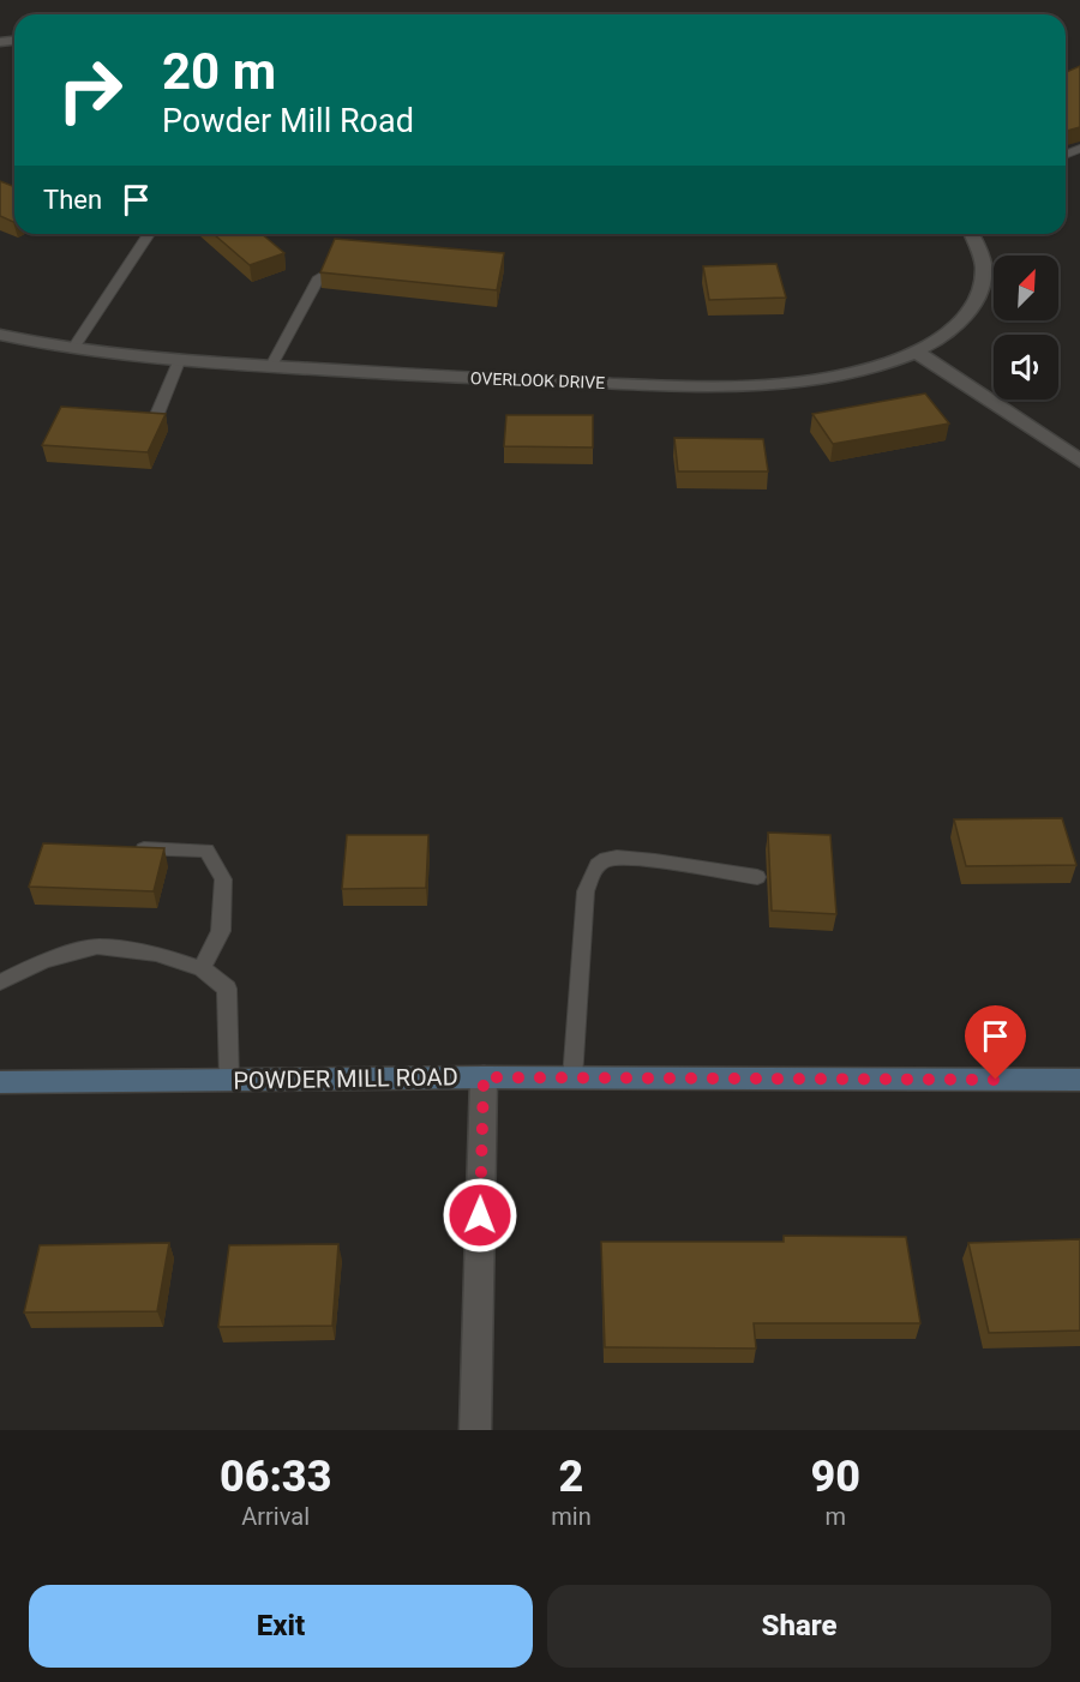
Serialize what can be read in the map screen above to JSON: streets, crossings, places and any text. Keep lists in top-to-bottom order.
{
  "streets": {
    "main road": ["POWDER MILL ROAD"],
    "street": ["OVERLOOK DRIVE"]
  },
  "north": "top right",
  "page": {
    "turn": ["20 m", "Powder Mill Road"],
    "then": "Then",
    "eta": [
      "06:33",
      "Arrival",
      "2",
      "min",
      "90",
      "m"
    ],
    "buttons": ["Exit", "Share"]
  }
}
